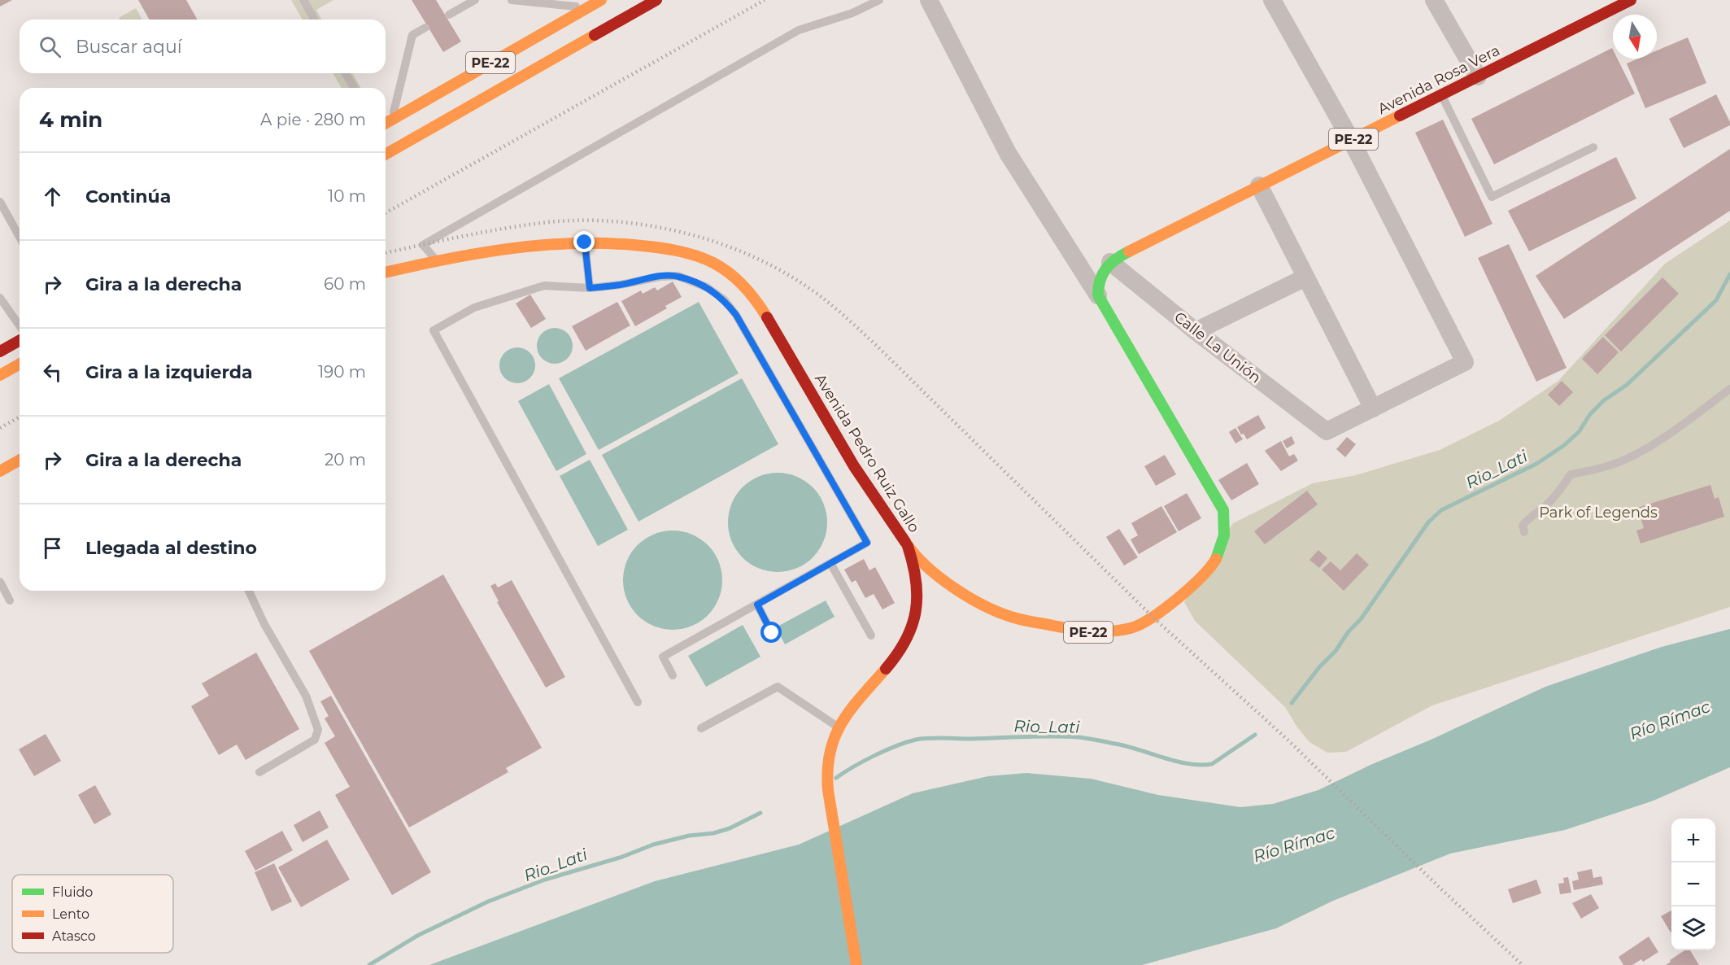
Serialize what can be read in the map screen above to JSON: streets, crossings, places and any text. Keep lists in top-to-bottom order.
{
  "streets": {
    "main road": ["PE-22", "Avenida Rosa Vera", "Avenida Pedro Ruiz Gallo"],
    "street": ["Calle La Unión"]
  },
  "crossings": [
    ["Avenida Rosa Vera", "Calle La Unión"]
  ],
  "water": ["Rio_Lati", "Río Rímac"],
  "parks": ["Park of Legends"],
  "legend": ["Fluido", "Lento", "Atasco"],
  "north": "bottom",
  "page": {
    "search": "Buscar aquí",
    "heading": ["4 min", "A pie · 280 m"],
    "list": [
      ["Continúa", "10 m"],
      ["Gira a la derecha", "60 m"],
      ["Gira a la izquierda", "190 m"],
      ["Gira a la derecha", "20 m"],
      "Llegada al destino"
    ],
    "map_buttons": ["+", "−"]
  }
}
